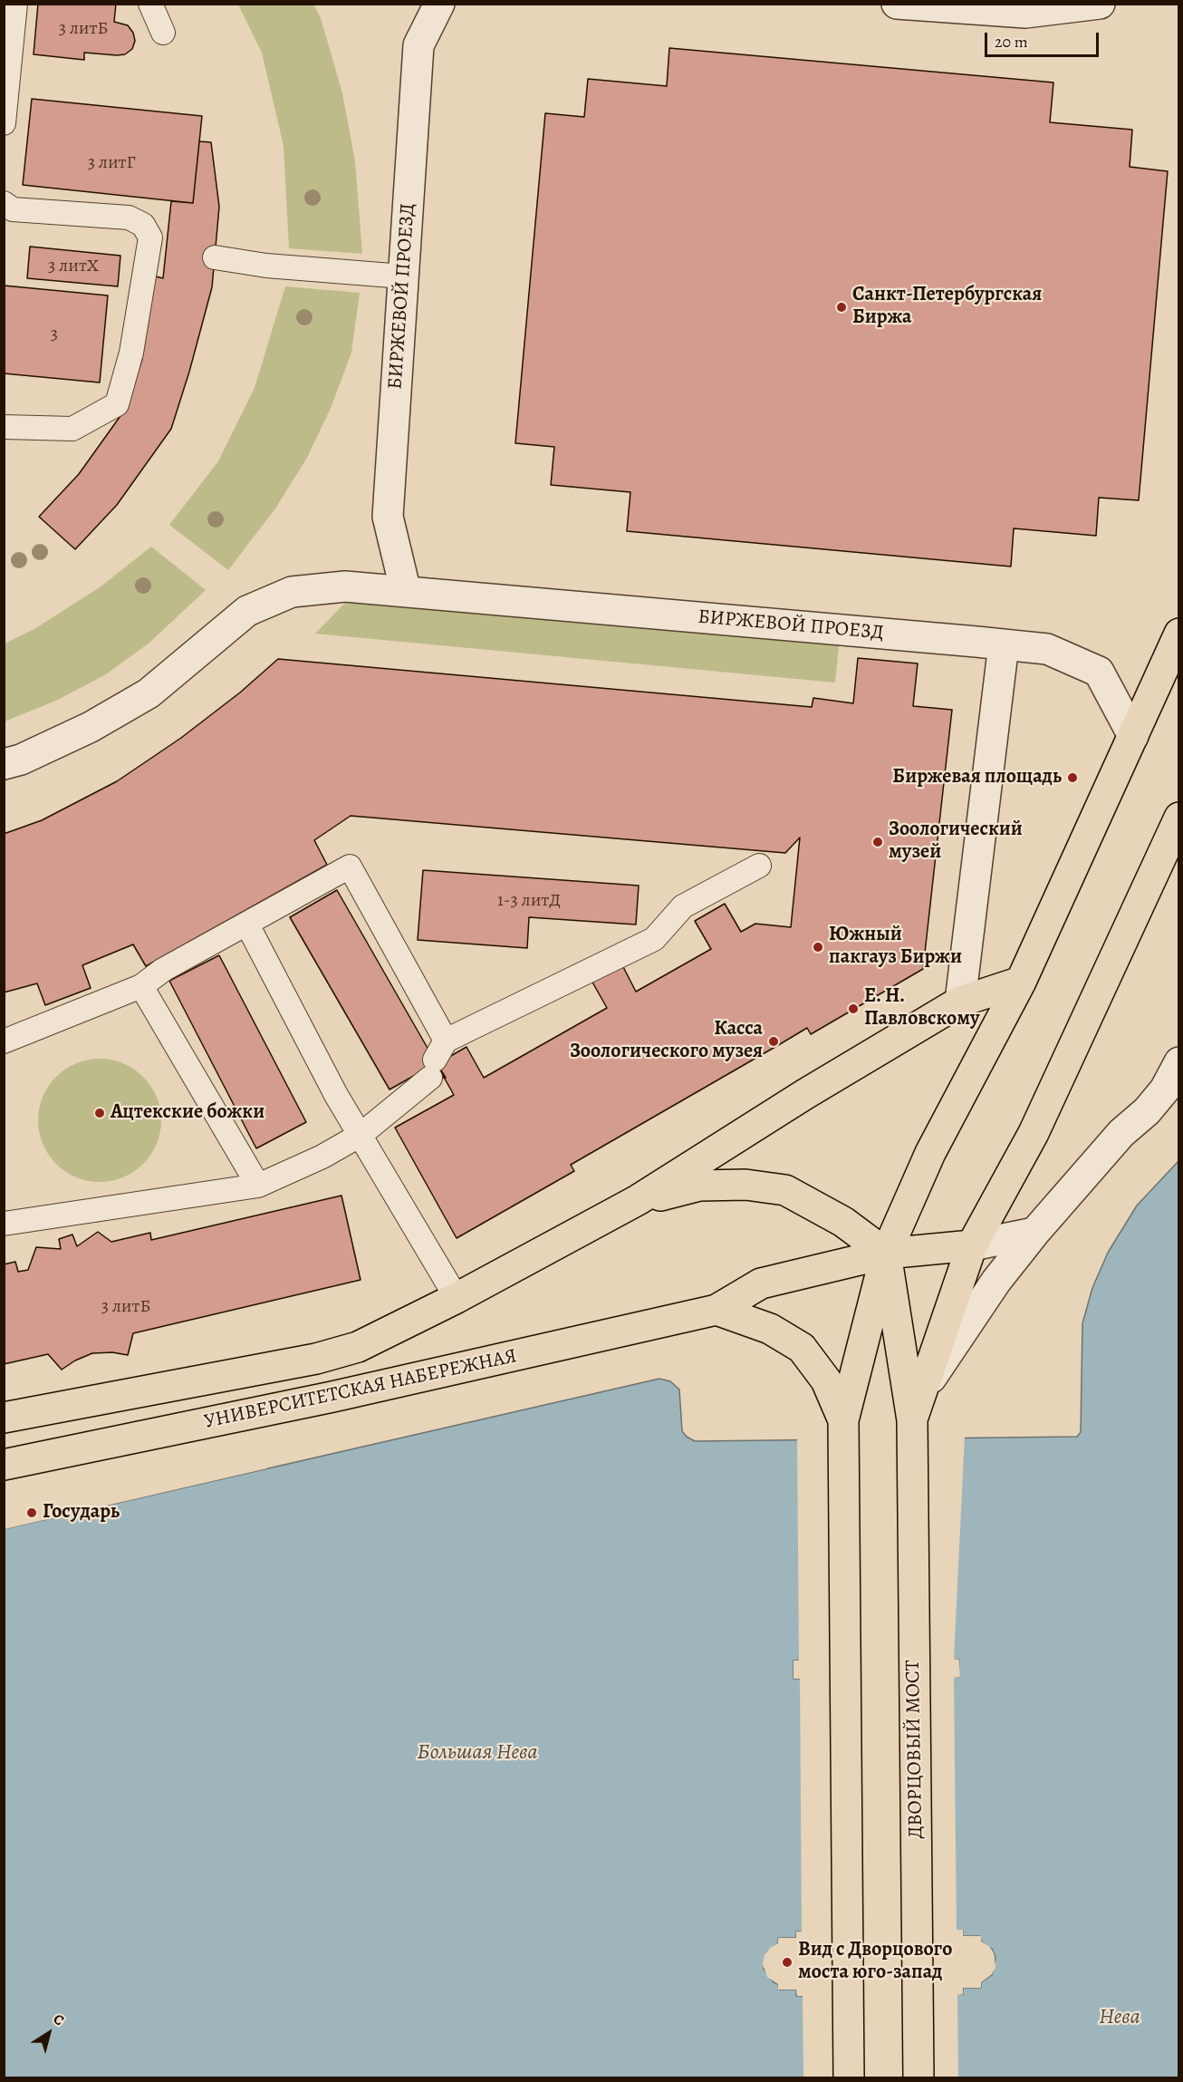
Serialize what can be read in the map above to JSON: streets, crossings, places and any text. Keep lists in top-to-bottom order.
{
  "streets": {
    "main road": ["УНИВЕРСИТЕТСКАЯ НАБЕРЕЖНАЯ", "ДВОРЦОВЫЙ МОСТ"],
    "street": ["БИРЖЕВОЙ ПРОЕЗД"]
  },
  "water": ["Большая Нева", "Нева"],
  "places": [
    "Санкт-Петербургская Биржа",
    "Биржевая площадь",
    "Зоологический музей",
    "Южный пакгауз Биржи",
    "Е. Н. Павловскому",
    "Касса Зоологического музея",
    "Ацтекские божки",
    "Государь",
    "Вид с Дворцового моста юго-запад"
  ],
  "house_numbers": [
    "3 литБ",
    "3 литГ",
    "3 литХ",
    "3",
    "1-3 литД",
    "3 литБ"
  ],
  "scale_bar": "20 m",
  "north": "top right"
}
